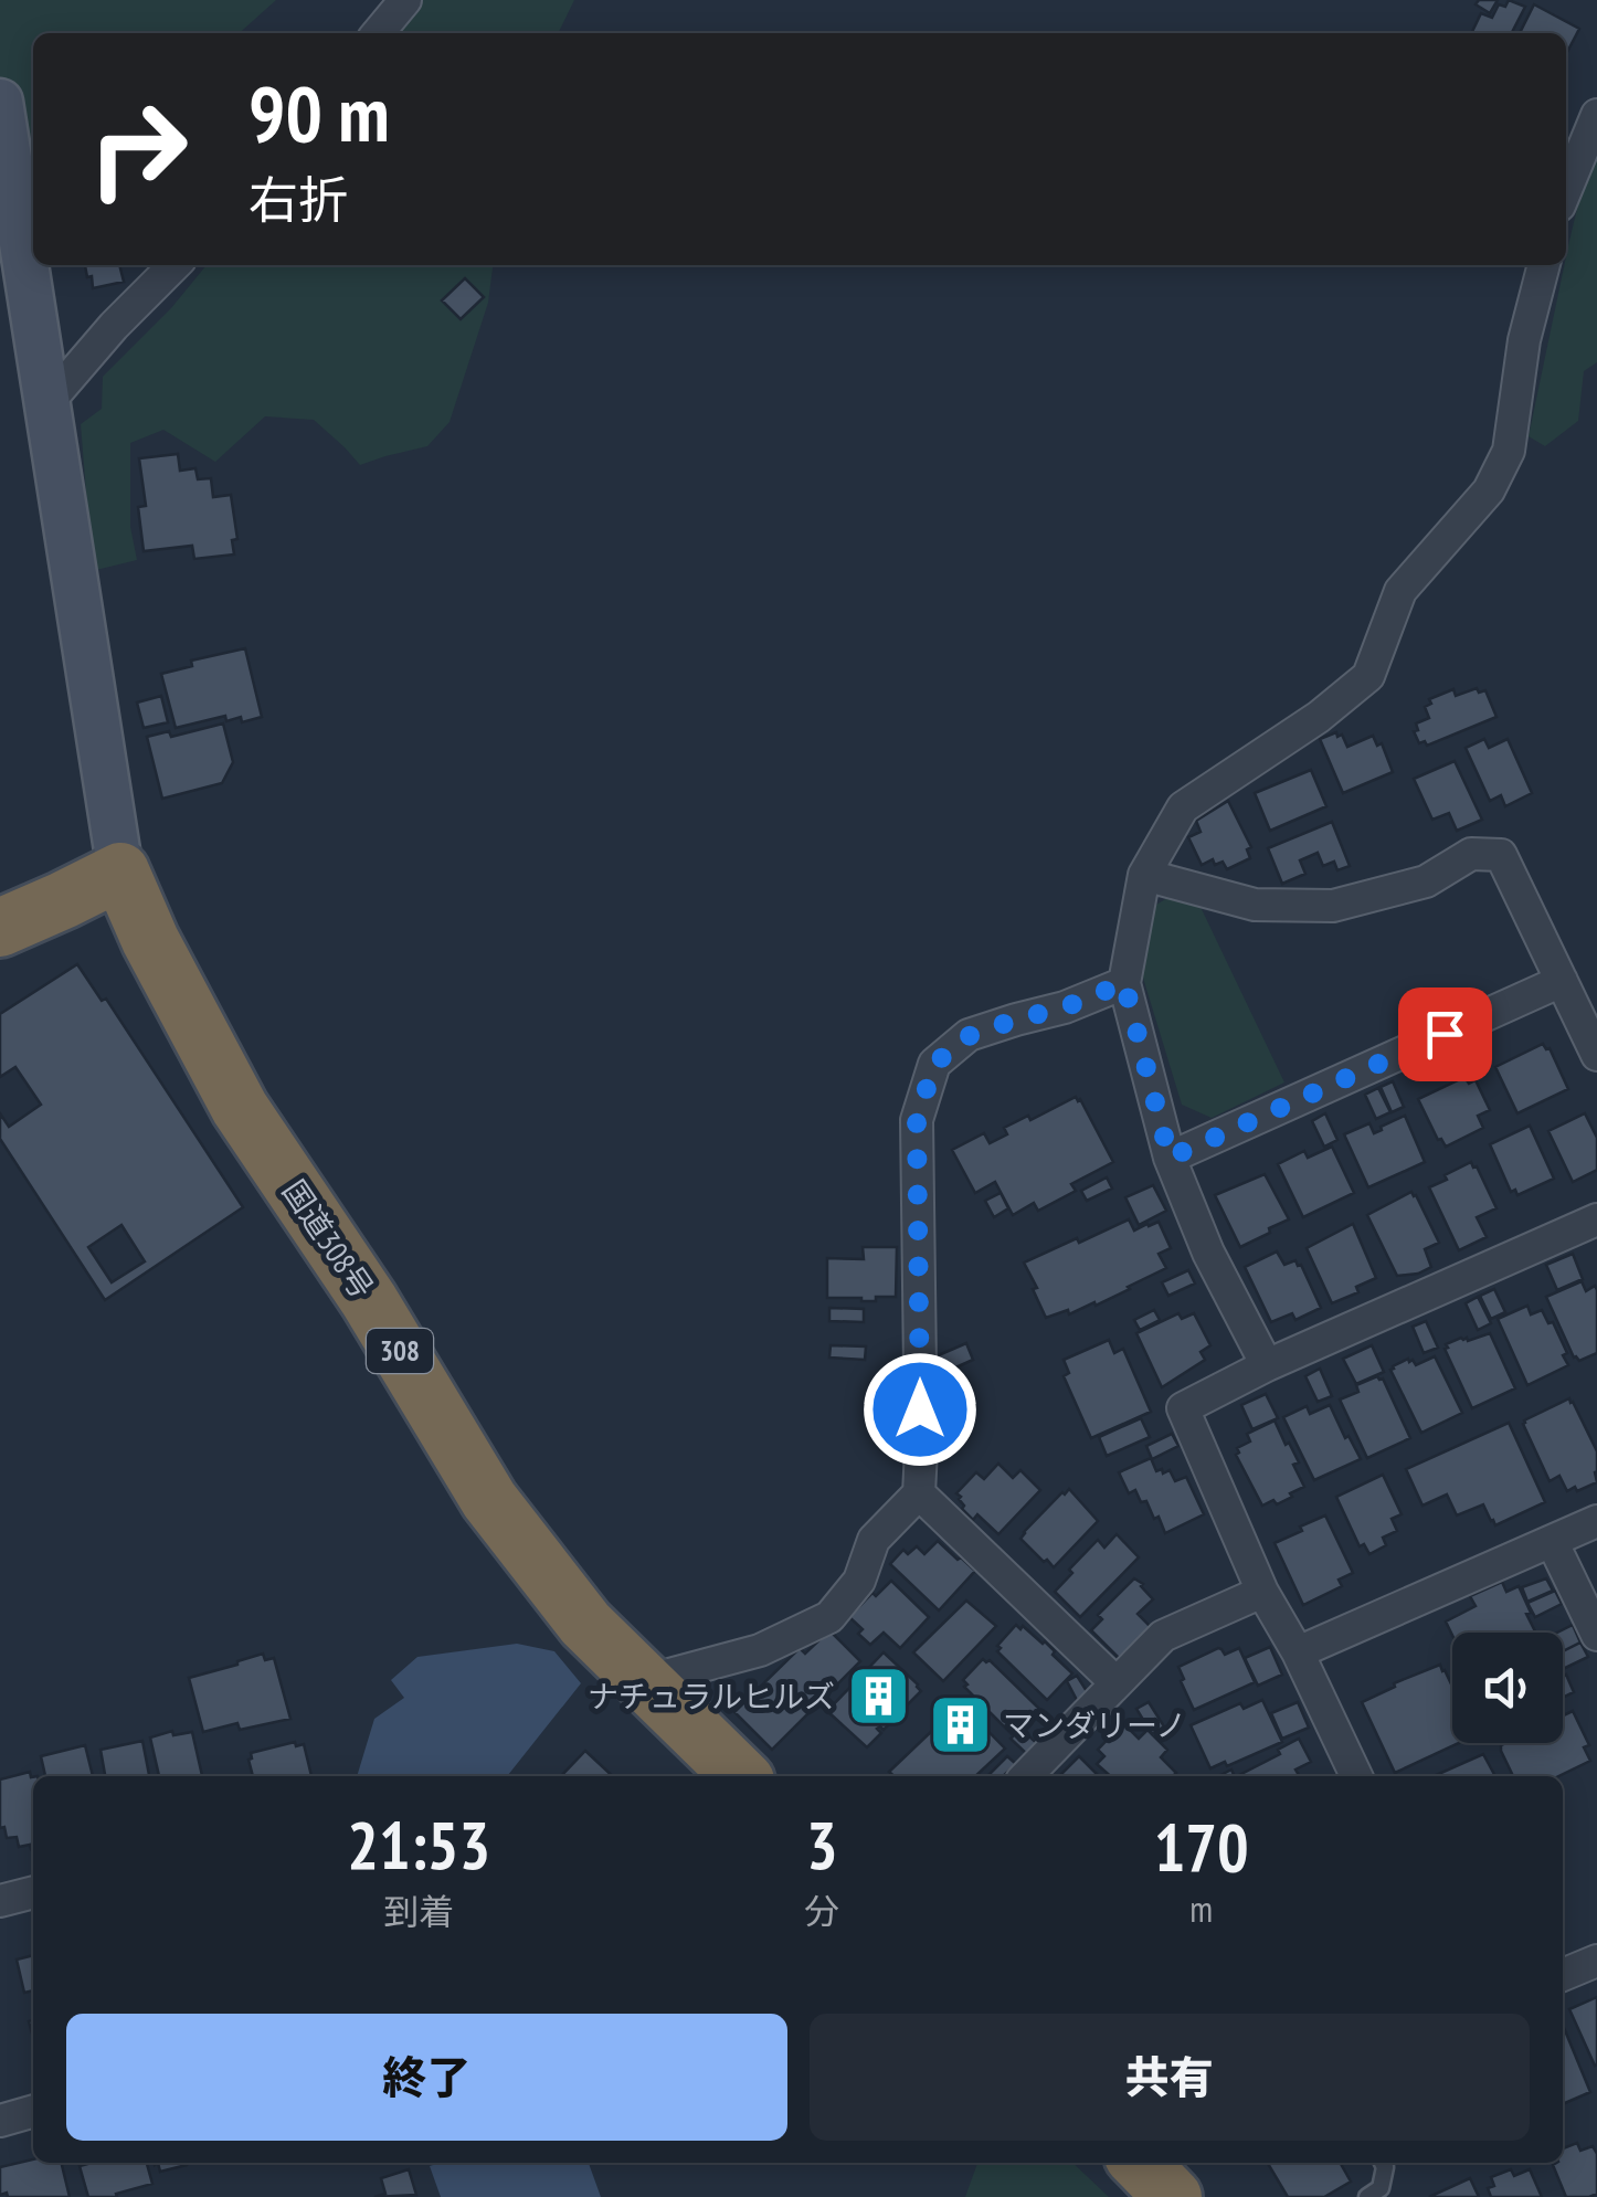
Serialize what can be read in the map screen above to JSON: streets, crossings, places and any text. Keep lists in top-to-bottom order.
{
  "streets": {
    "highway": ["国道308号", "308"]
  },
  "places": {
    "building": ["ナチュラルヒルズ", "マンダリーノ"]
  },
  "page": {
    "turn": ["90 m", "右折"],
    "eta": [
      "21:53",
      "到着",
      "3",
      "分",
      "170",
      "m"
    ],
    "buttons": ["終了", "共有"]
  }
}
